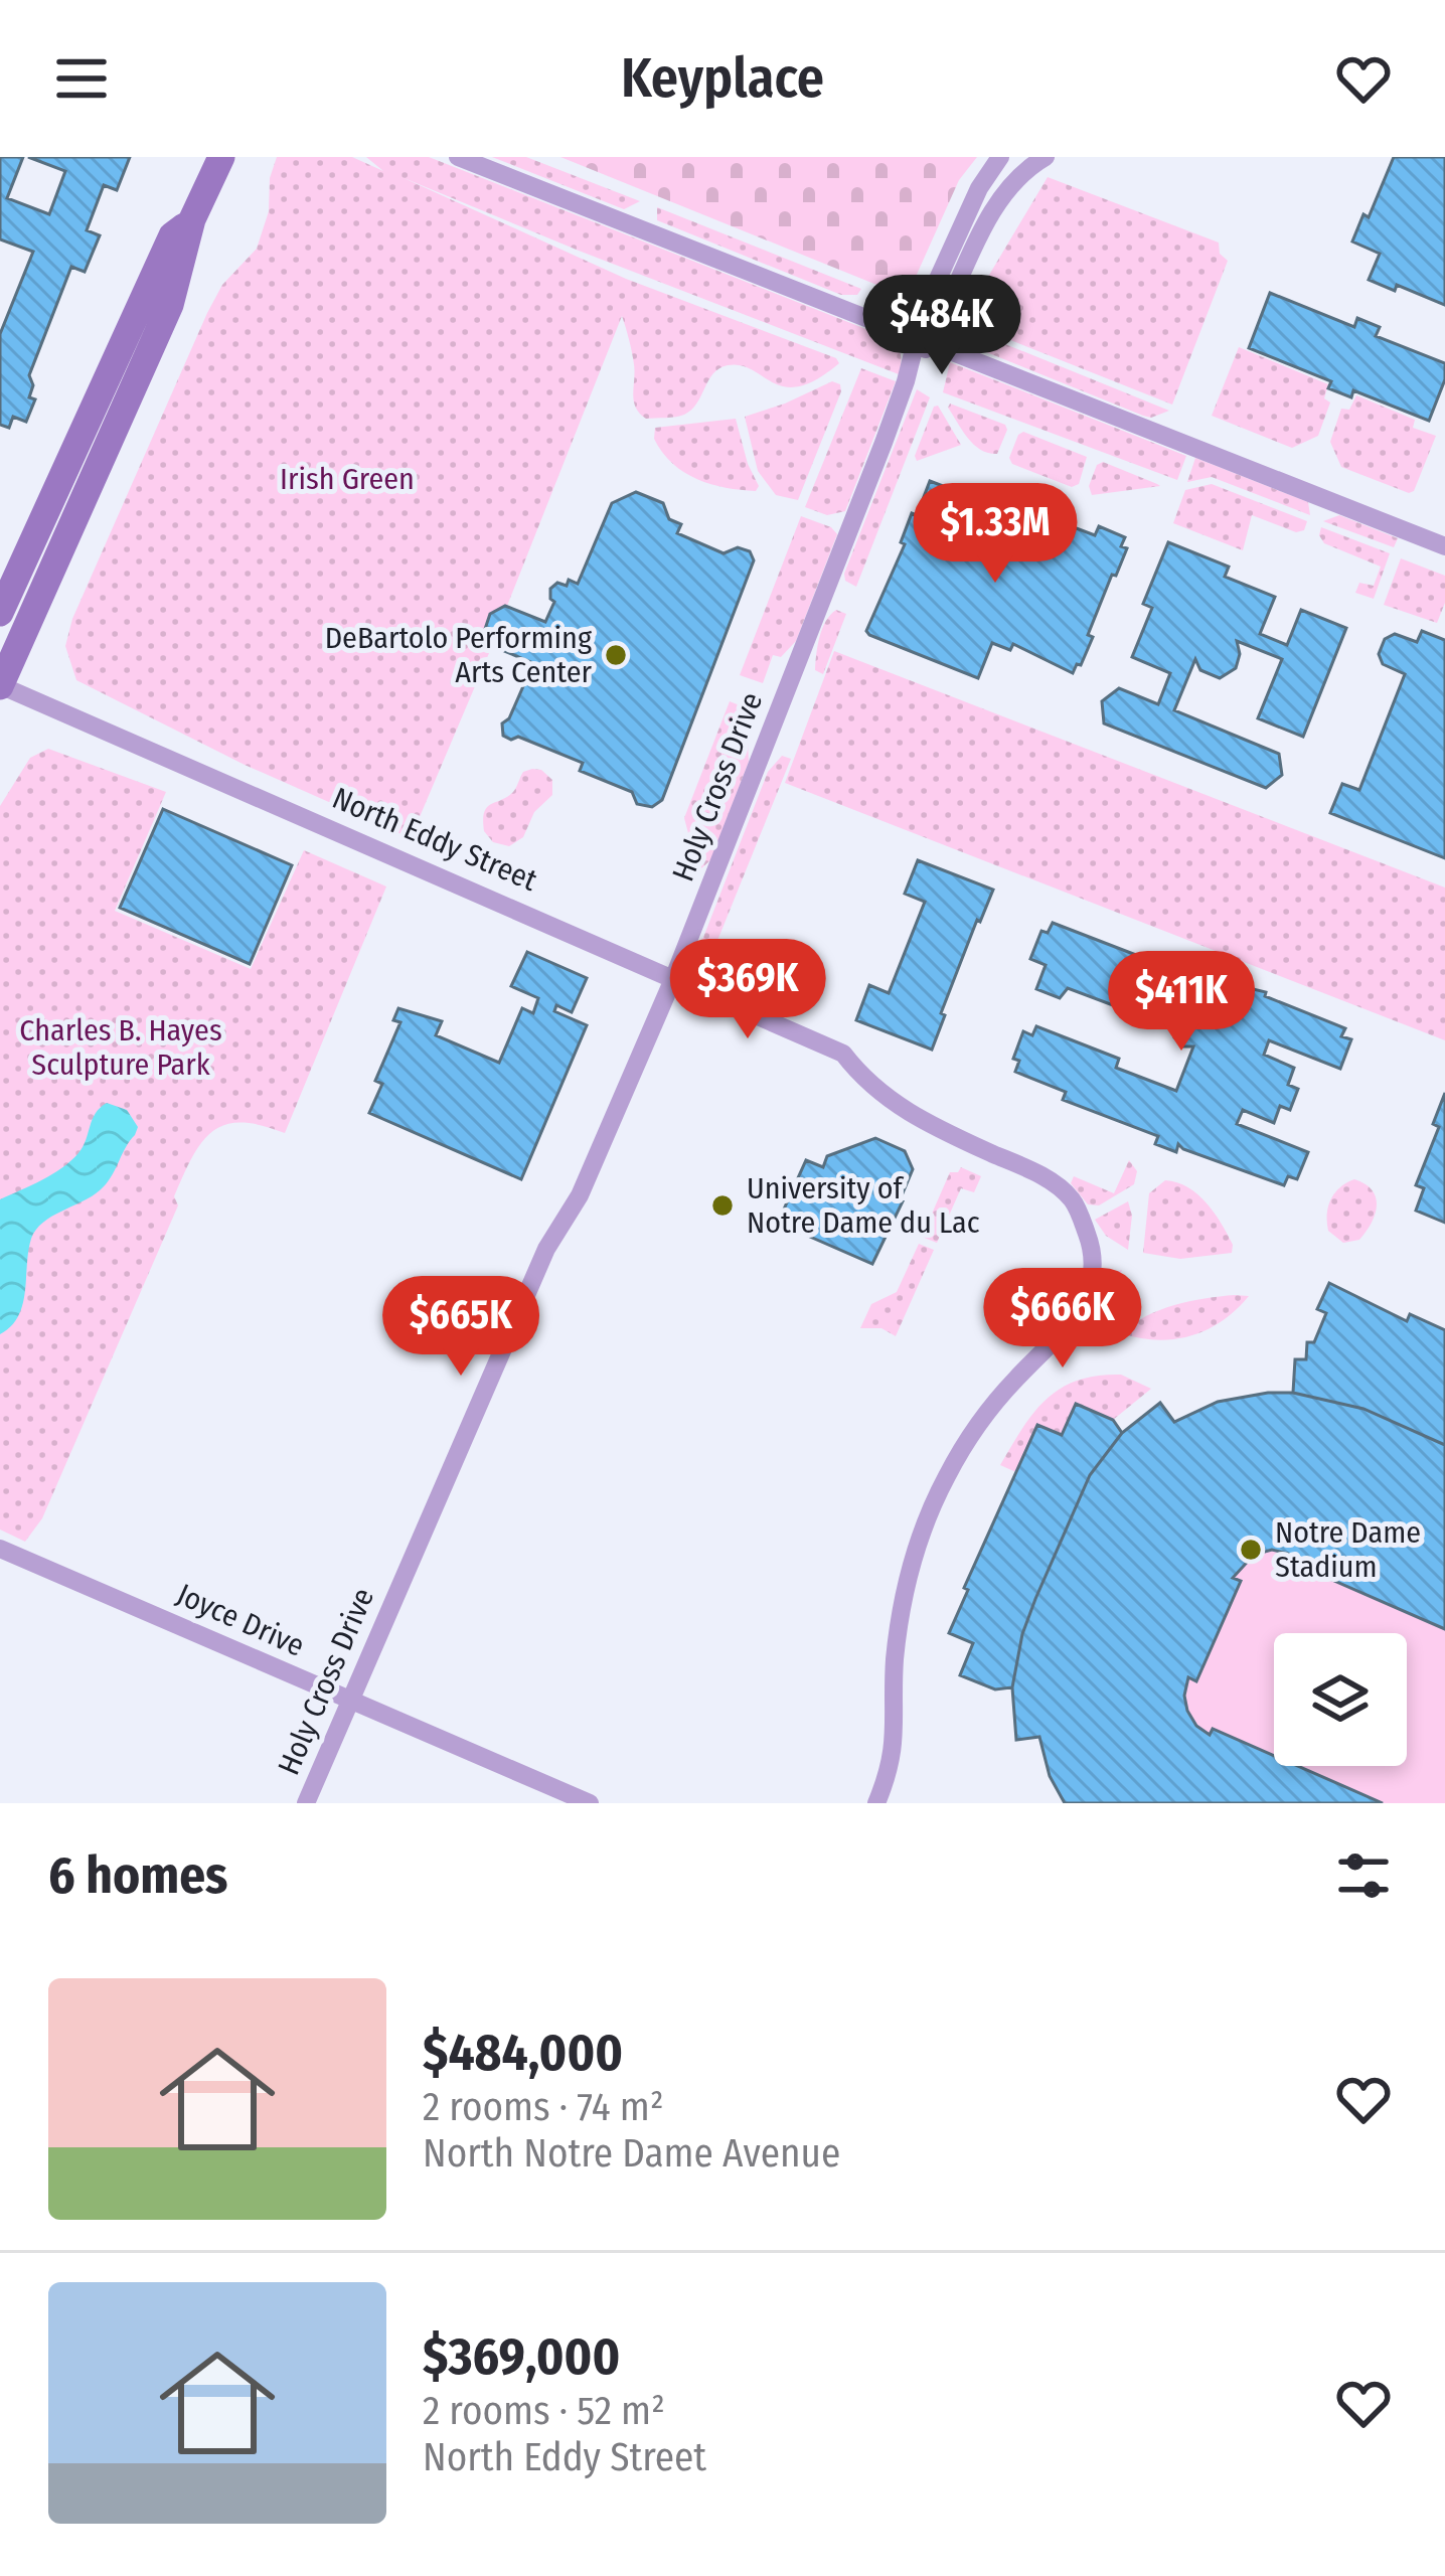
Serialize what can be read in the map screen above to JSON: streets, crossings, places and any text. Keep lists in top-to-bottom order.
{
  "streets": {
    "street": ["Holy Cross Drive", "North Eddy Street", "Joyce Drive"]
  },
  "crossings": [
    ["Holy Cross Drive", "North Eddy Street"],
    ["Holy Cross Drive", "Joyce Drive"]
  ],
  "parks": ["Irish Green", "Charles B. Hayes Sculpture Park"],
  "places": ["DeBartolo Performing Arts Center", "University of Notre Dame du Lac", "Notre Dame Stadium"],
  "page": {
    "header": "Keyplace",
    "price": [
      "$484K",
      "$1.33M",
      "$369K",
      "$411K",
      "$666K",
      "$665K"
    ],
    "heading": "6 homes",
    "list": [
      {
        "name": "$484,000",
        "note": "2 rooms · 74 m² · North Notre Dame Avenue"
      },
      {
        "name": "$369,000",
        "note": "2 rooms · 52 m² · North Eddy Street"
      }
    ]
  }
}
